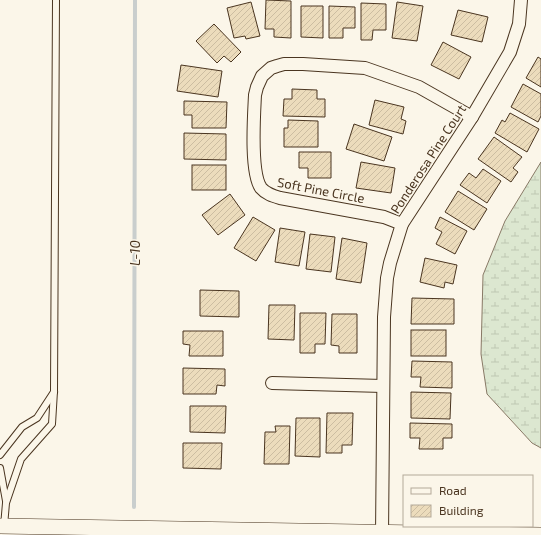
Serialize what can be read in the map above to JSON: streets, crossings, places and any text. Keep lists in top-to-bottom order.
{
  "streets": {
    "street": ["Ponderosa Pine Court", "Soft Pine Circle"]
  },
  "crossings": [
    ["Ponderosa Pine Court", "Soft Pine Circle"]
  ],
  "water": ["L-10"],
  "legend": ["Road", "Building"]
}
